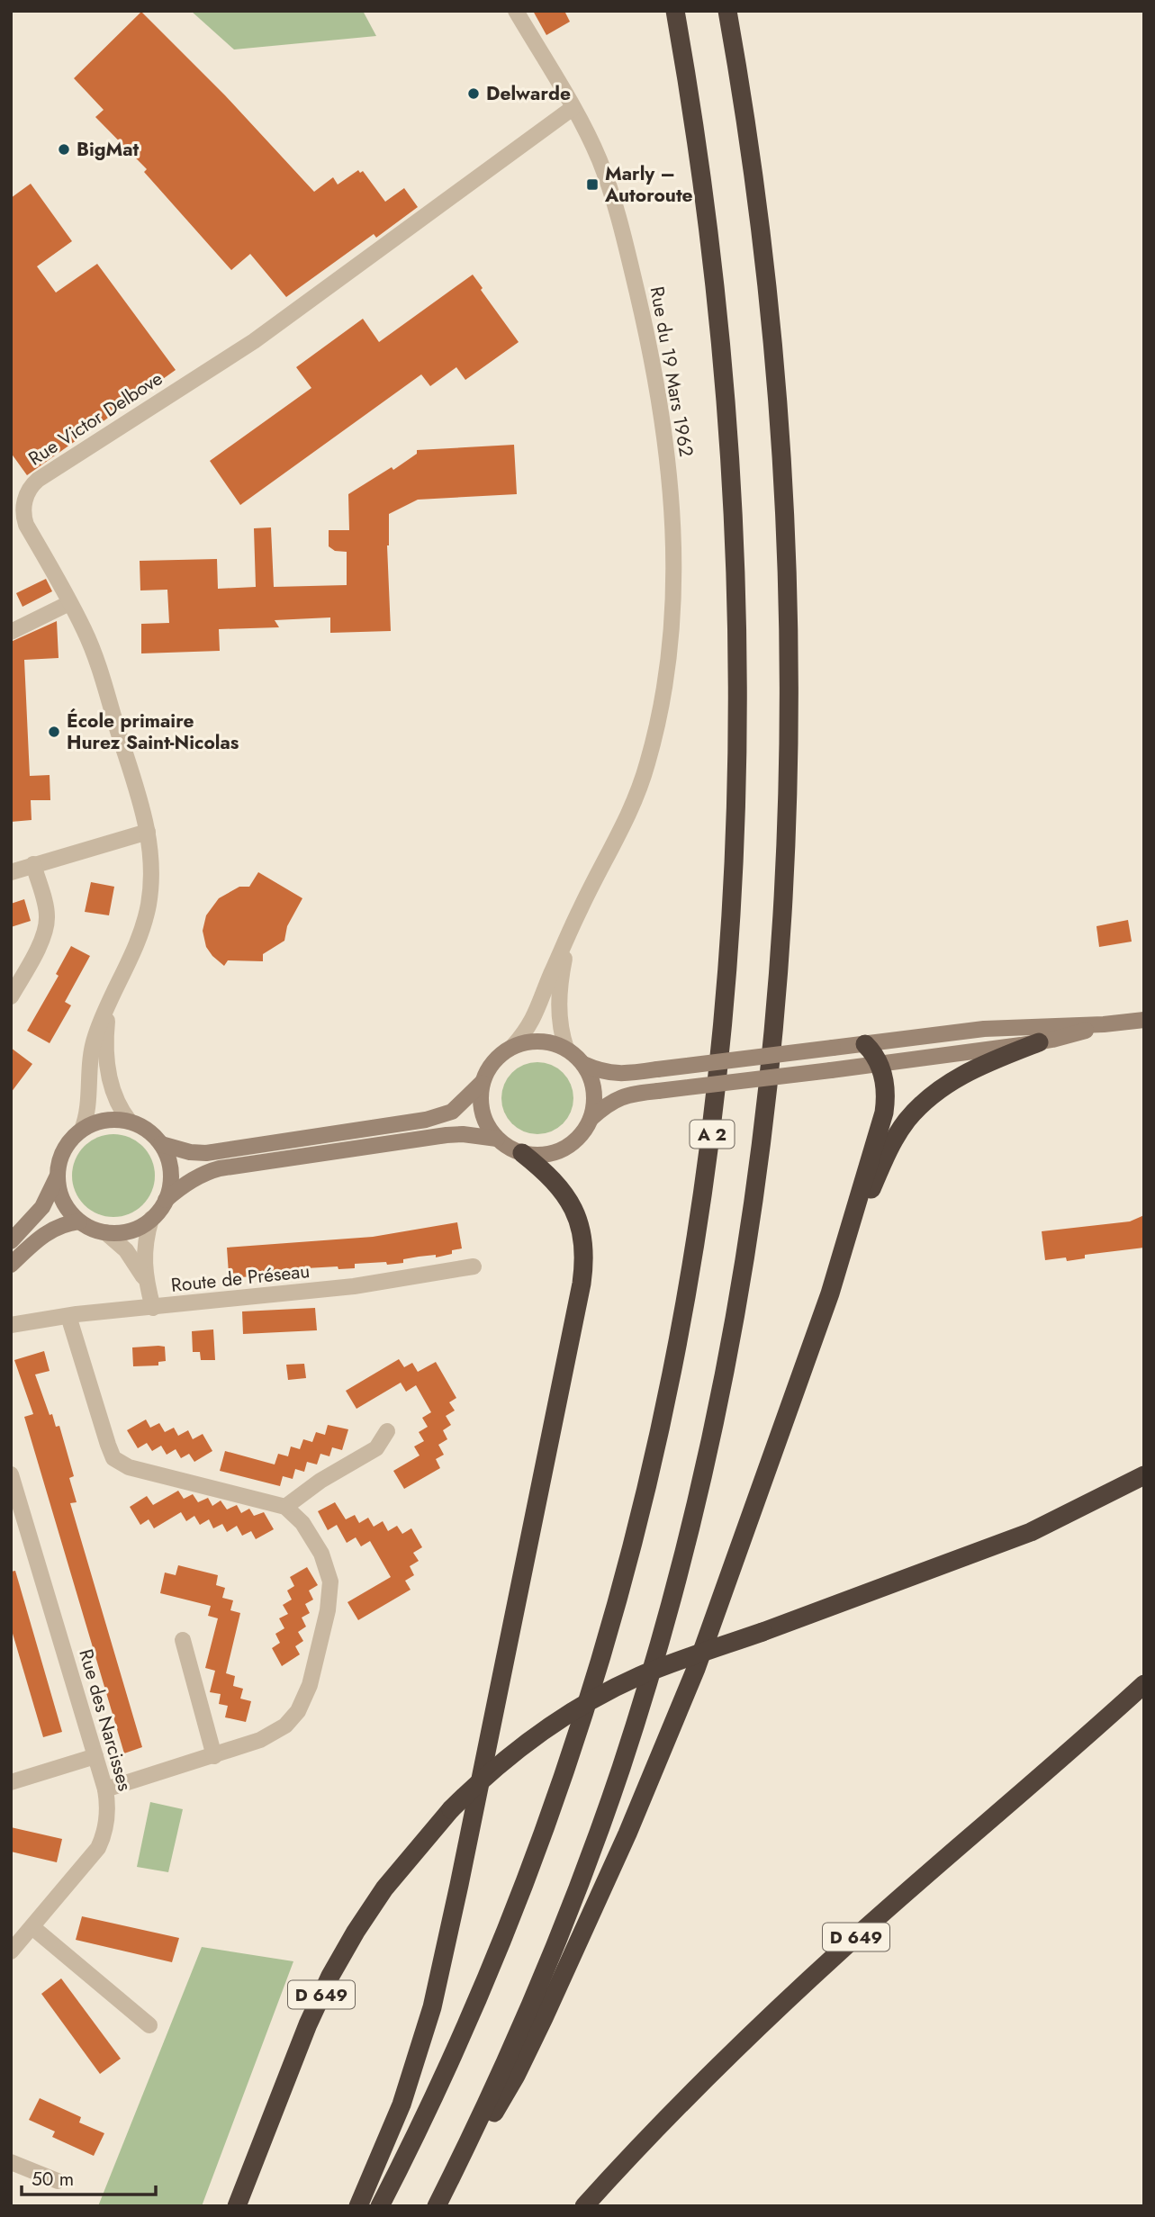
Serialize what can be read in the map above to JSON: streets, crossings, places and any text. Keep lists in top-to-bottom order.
{
  "streets": {
    "highway": ["A 2", "D 649"],
    "street": [
      "Rue du 19 Mars 1962",
      "Rue Victor Delbove",
      "Route de Préseau",
      "Rue des Narcisses"
    ]
  },
  "crossings": [
    ["Rue du 19 Mars 1962", "Rue Victor Delbove"]
  ],
  "places": {
    "other": ["Delwarde", "BigMat", "École primaire Hurez Saint-Nicolas"],
    "transit": ["Marly – Autoroute"]
  },
  "scale_bar": "50 m"
}
